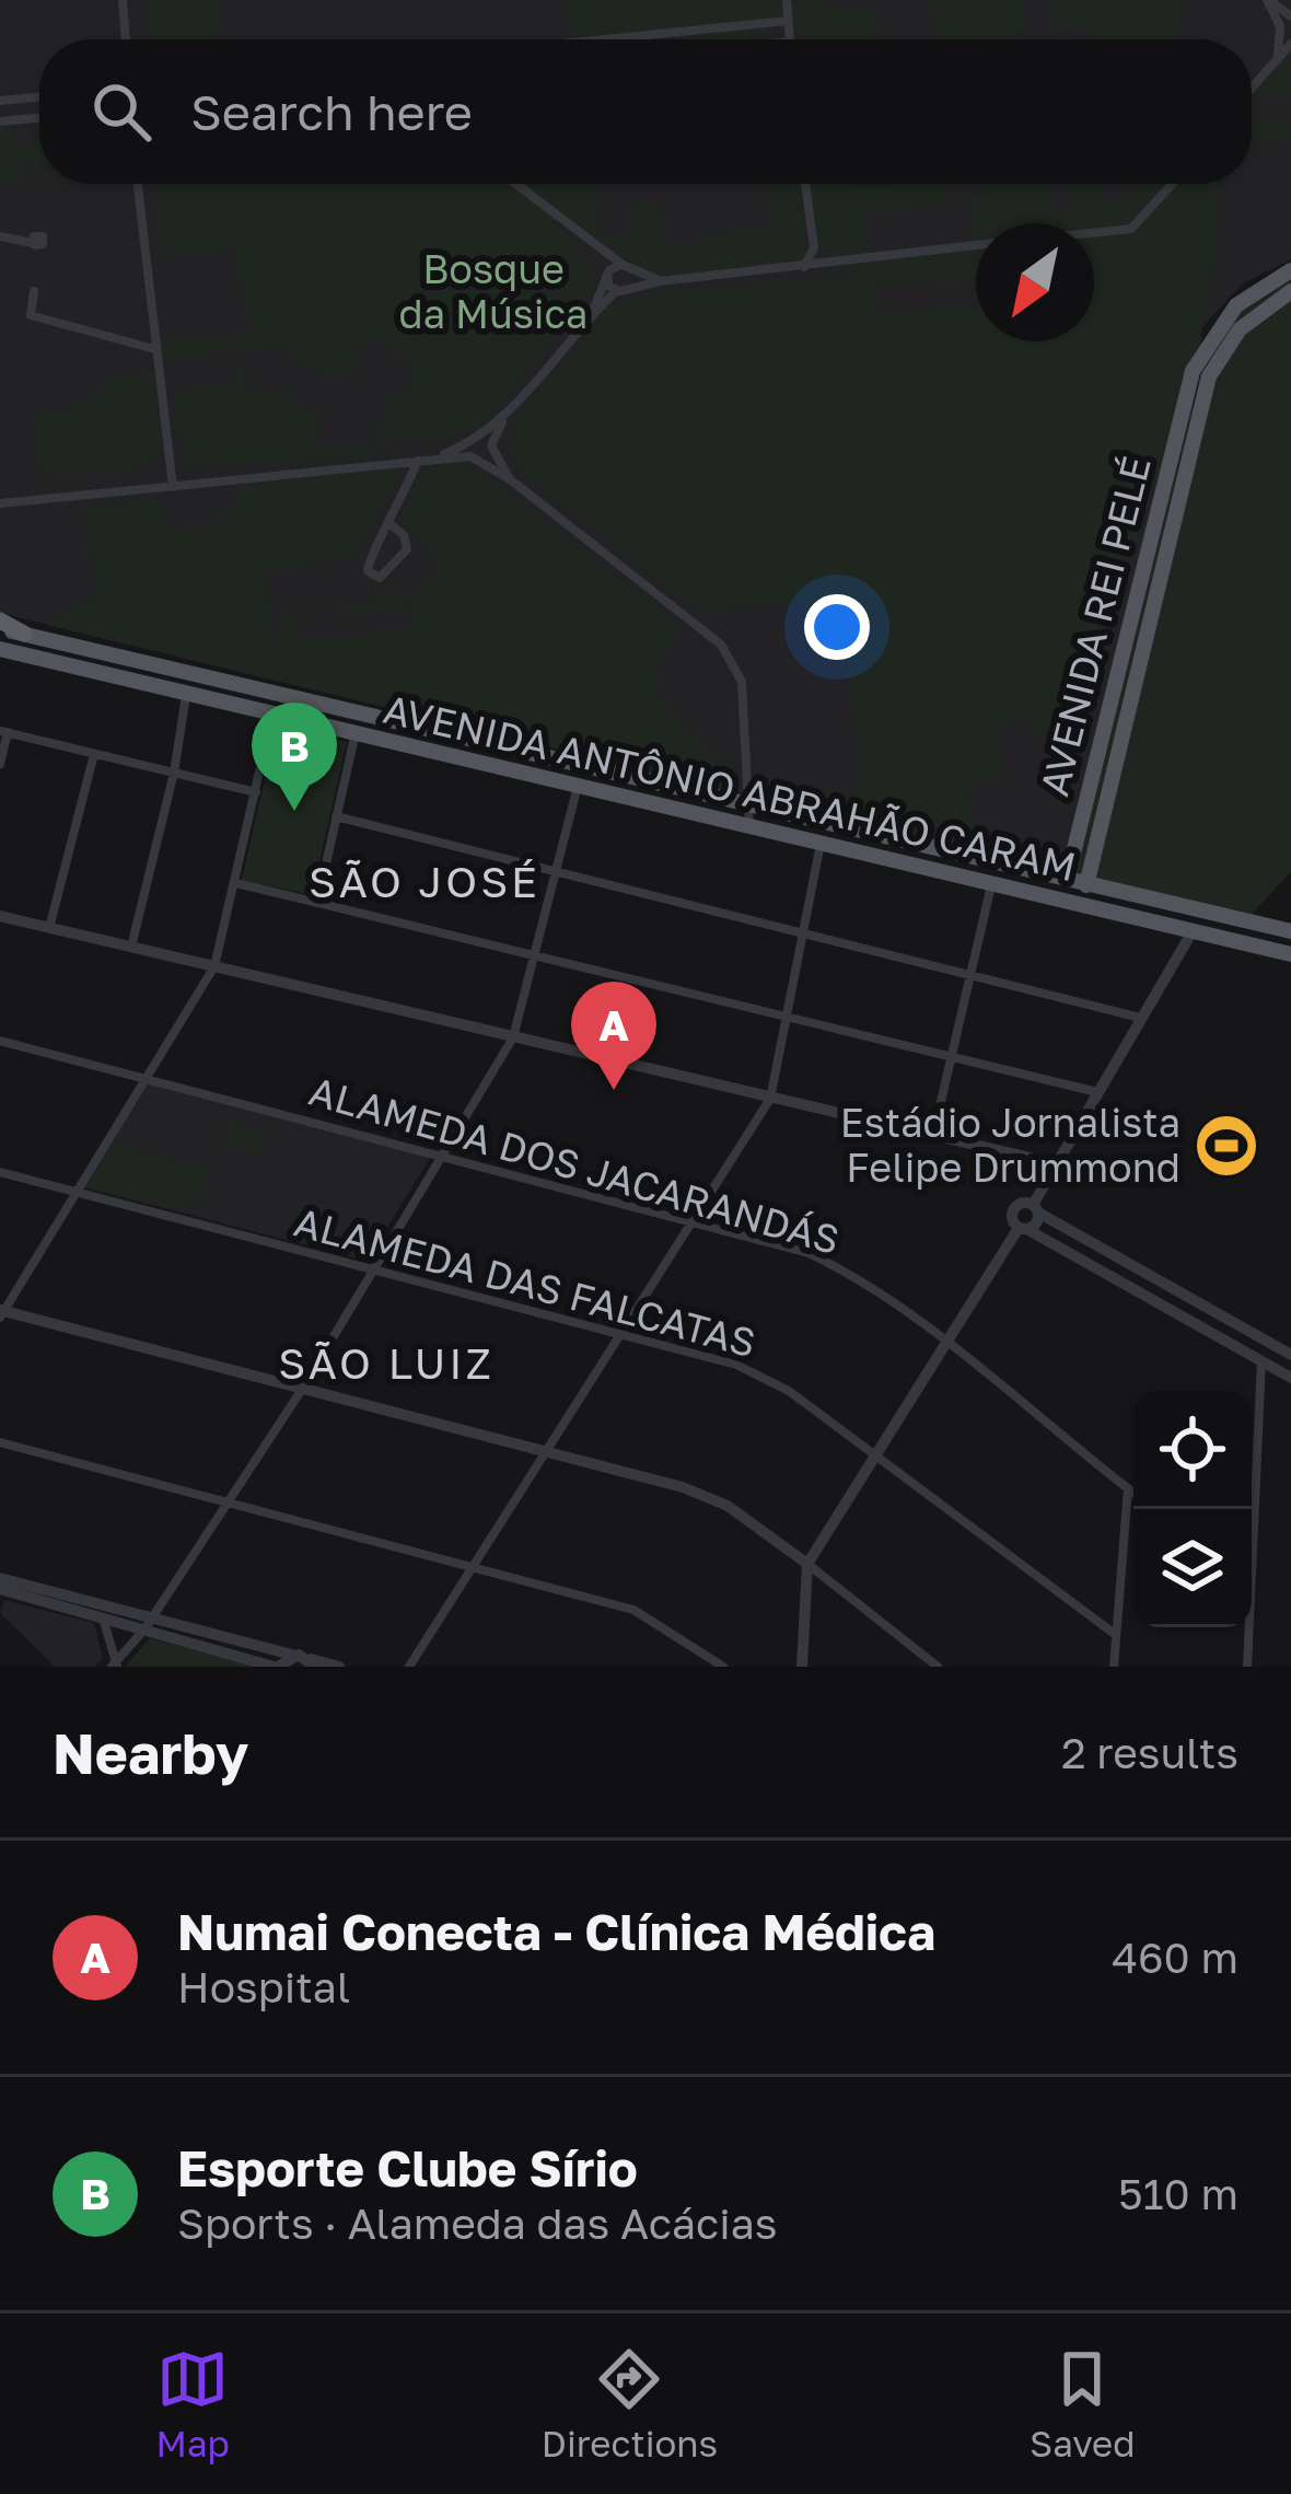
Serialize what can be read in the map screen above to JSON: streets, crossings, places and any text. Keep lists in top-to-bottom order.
{
  "streets": {
    "main road": ["AVENIDA REI PELÉ", "AVENIDA ANTÔNIO ABRAHÃO CARAM"],
    "street": ["ALAMEDA DOS JACARANDÁS", "ALAMEDA DAS FALCATAS"]
  },
  "crossings": [
    ["AVENIDA REI PELÉ", "AVENIDA ANTÔNIO ABRAHÃO CARAM"]
  ],
  "districts": ["SÃO JOSÉ", "SÃO LUIZ"],
  "parks": ["Bosque da Música"],
  "places": {
    "sports": ["Estádio Jornalista Felipe Drummond"]
  },
  "north": "bottom left",
  "page": {
    "search": "Search here",
    "pins": ["B", "A"],
    "heading": ["Nearby", "2 results"],
    "list": [
      {
        "mark": "A",
        "name": "Numai Conecta - Clínica Médica",
        "note": "Hospital",
        "value": "460 m"
      },
      {
        "mark": "B",
        "name": "Esporte Clube Sírio",
        "note": "Sports · Alameda das Acácias",
        "value": "510 m"
      }
    ],
    "nav": ["Map", "Directions", "Saved"]
  }
}
